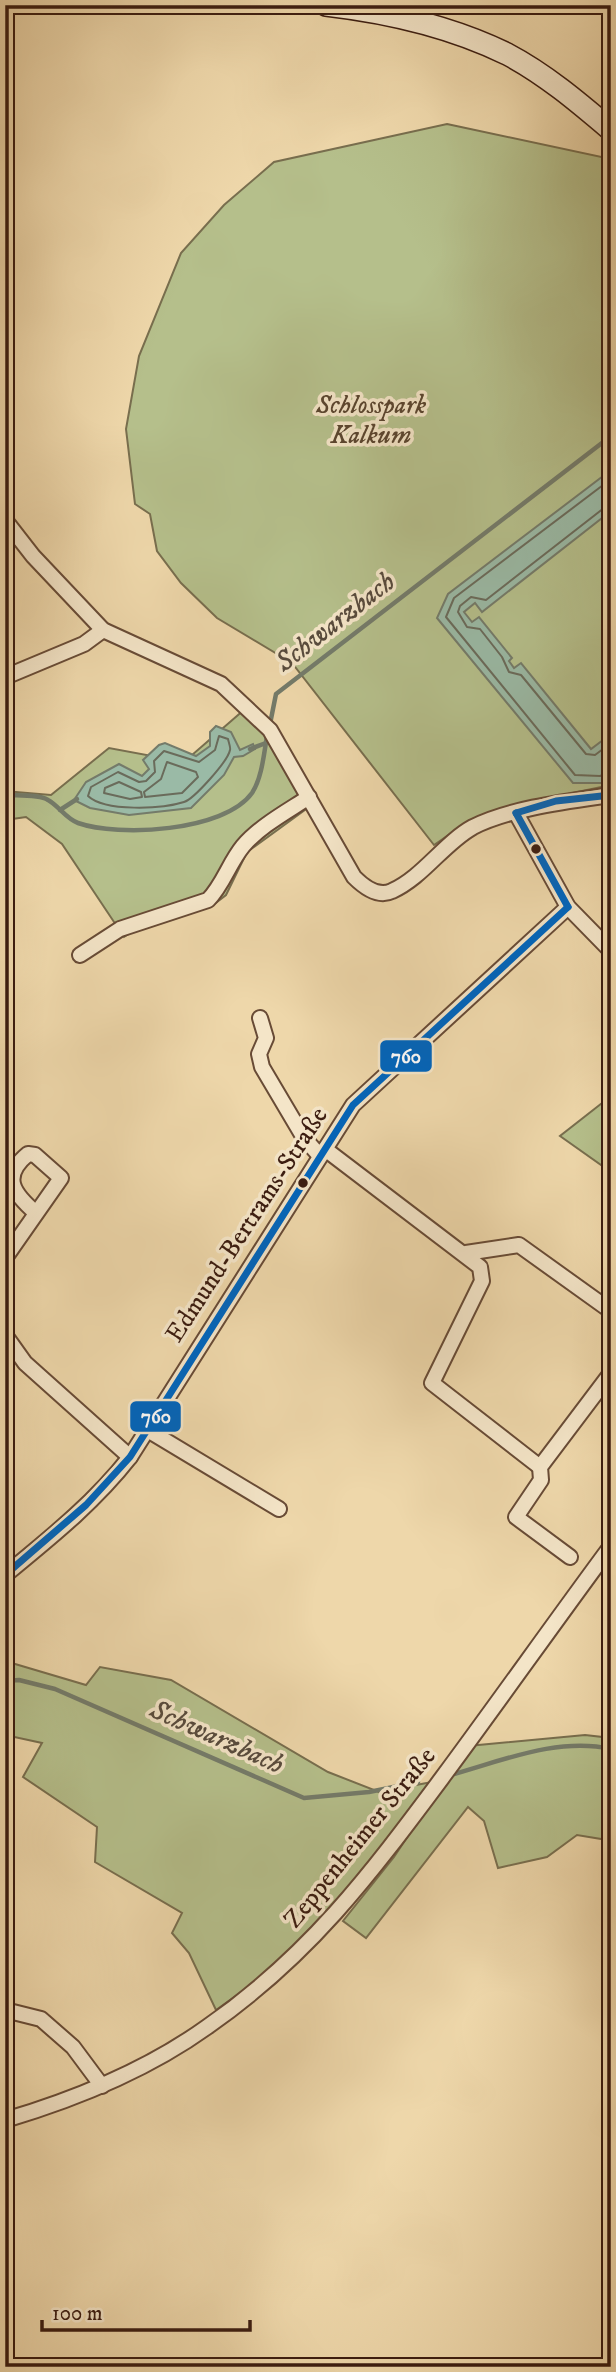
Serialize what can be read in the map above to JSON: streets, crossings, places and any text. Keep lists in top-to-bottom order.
{
  "streets": {
    "street": ["Edmund-Bertrams-Straße", "Zeppenheimer Straße"]
  },
  "water": ["Schwarzbach"],
  "parks": ["Schlosspark Kalkum"],
  "lines": ["transit line 760"],
  "scale_bar": "100 m"
}
